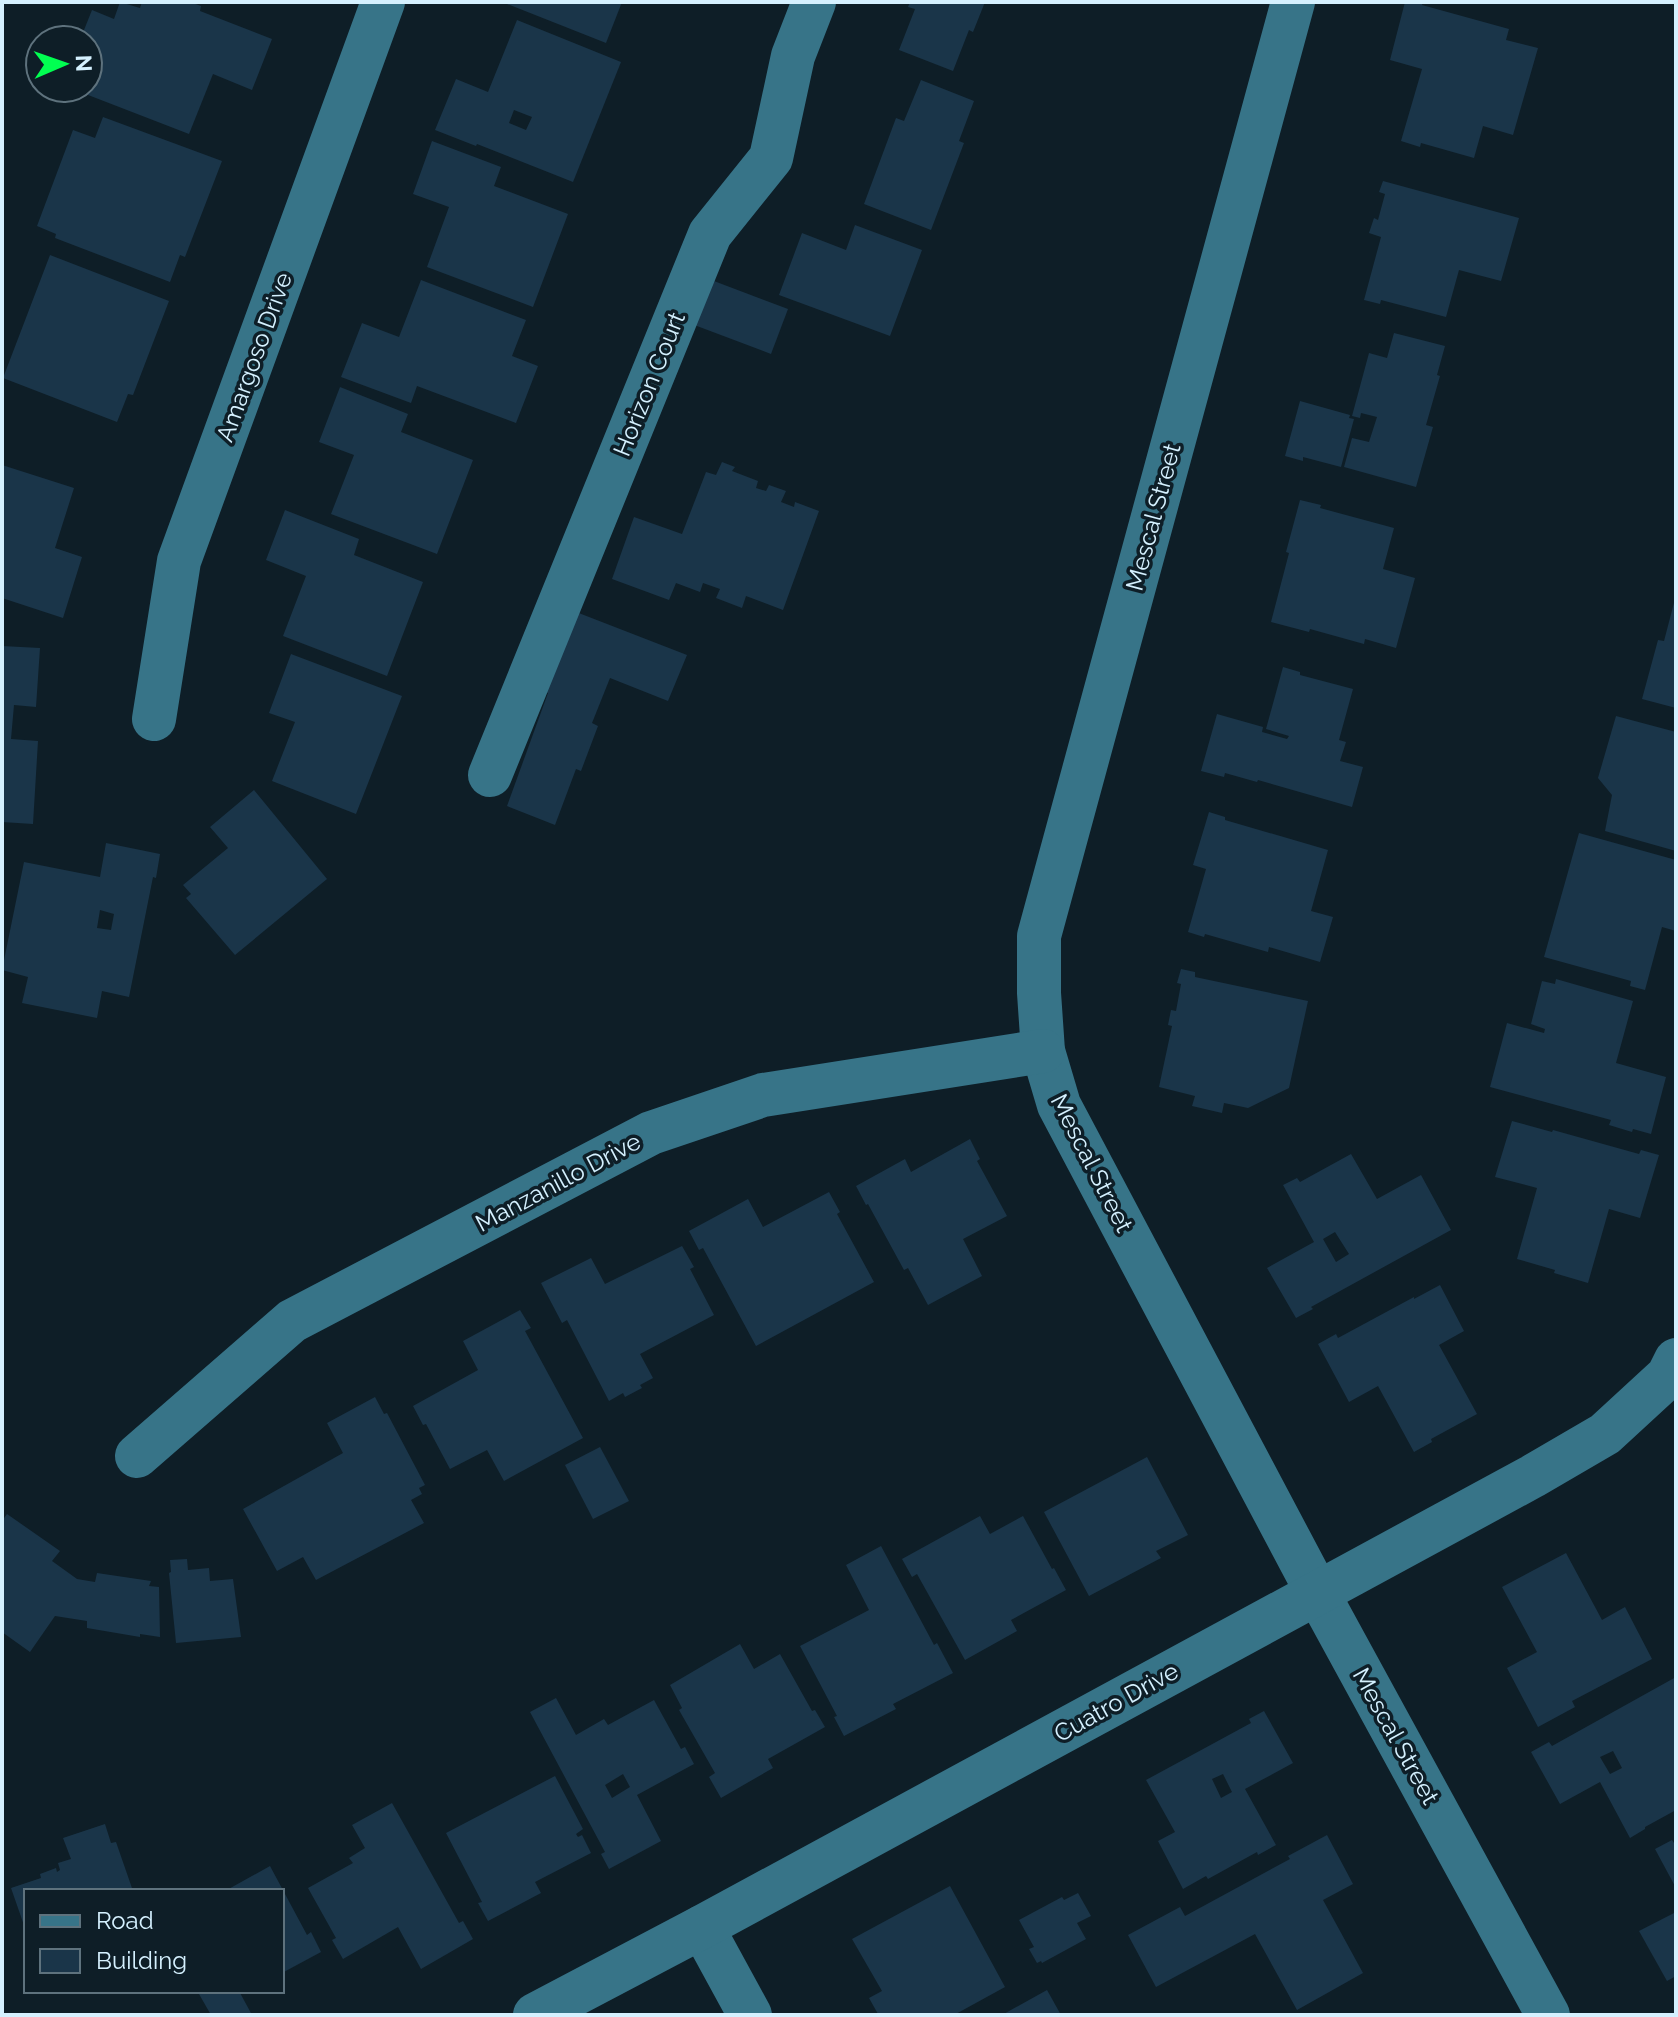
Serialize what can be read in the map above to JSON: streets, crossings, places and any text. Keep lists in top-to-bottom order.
{
  "streets": {
    "street": [
      "Amargoso Drive",
      "Horizon Court",
      "Mescal Street",
      "Manzanillo Drive",
      "Cuatro Drive"
    ]
  },
  "crossings": [
    ["Mescal Street", "Manzanillo Drive"],
    ["Mescal Street", "Cuatro Drive"]
  ],
  "legend": ["Road", "Building"],
  "north": "right"
}
